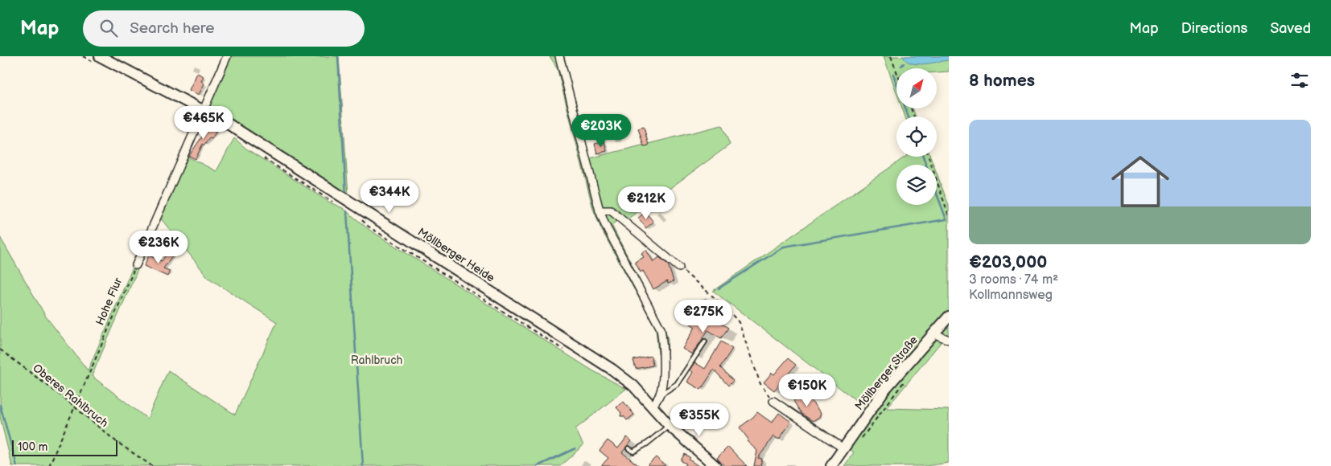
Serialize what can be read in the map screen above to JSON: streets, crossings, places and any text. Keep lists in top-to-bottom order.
{
  "streets": {
    "street": ["Möllberger Heide", "Möllberger Straße"],
    "path": ["Hohe Flur", "Oberes Rahlbruch"]
  },
  "crossings": [
    ["Hohe Flur", "Oberes Rahlbruch"]
  ],
  "parks": ["Rahlbruch"],
  "scale_bar": "100 m",
  "north": "top right",
  "page": {
    "header": "Map",
    "search": "Search here",
    "nav": ["Map", "Directions", "Saved"],
    "heading": "8 homes",
    "list": [
      {
        "name": "€203,000",
        "note": "3 rooms · 74 m² · Kollmannsweg"
      }
    ],
    "price": [
      "€465K",
      "€203K",
      "€344K",
      "€212K",
      "€236K",
      "€275K",
      "€150K",
      "€355K"
    ],
    "scale": "100 m"
  }
}
